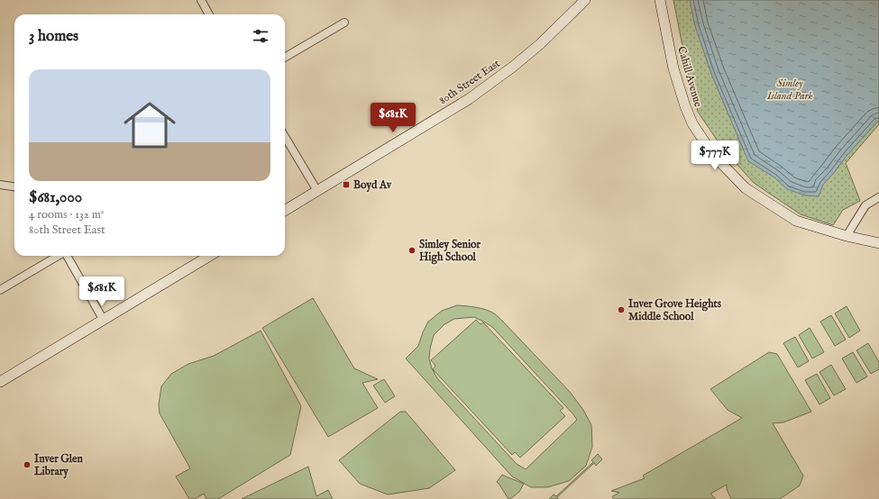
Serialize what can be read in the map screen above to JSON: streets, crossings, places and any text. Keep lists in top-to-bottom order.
{
  "streets": {
    "street": ["Cahill Avenue", "80th Street East"]
  },
  "parks": ["Simley Island Park"],
  "places": {
    "transit": ["Boyd Av"],
    "other": ["Simley Senior High School", "Inver Grove Heights Middle School", "Inver Glen Library"]
  },
  "page": {
    "heading": "3 homes",
    "list": [
      {
        "name": "$681,000",
        "note": "4 rooms · 132 m² · 80th Street East"
      }
    ],
    "price": ["$681K", "$777K", "$681K"]
  }
}
